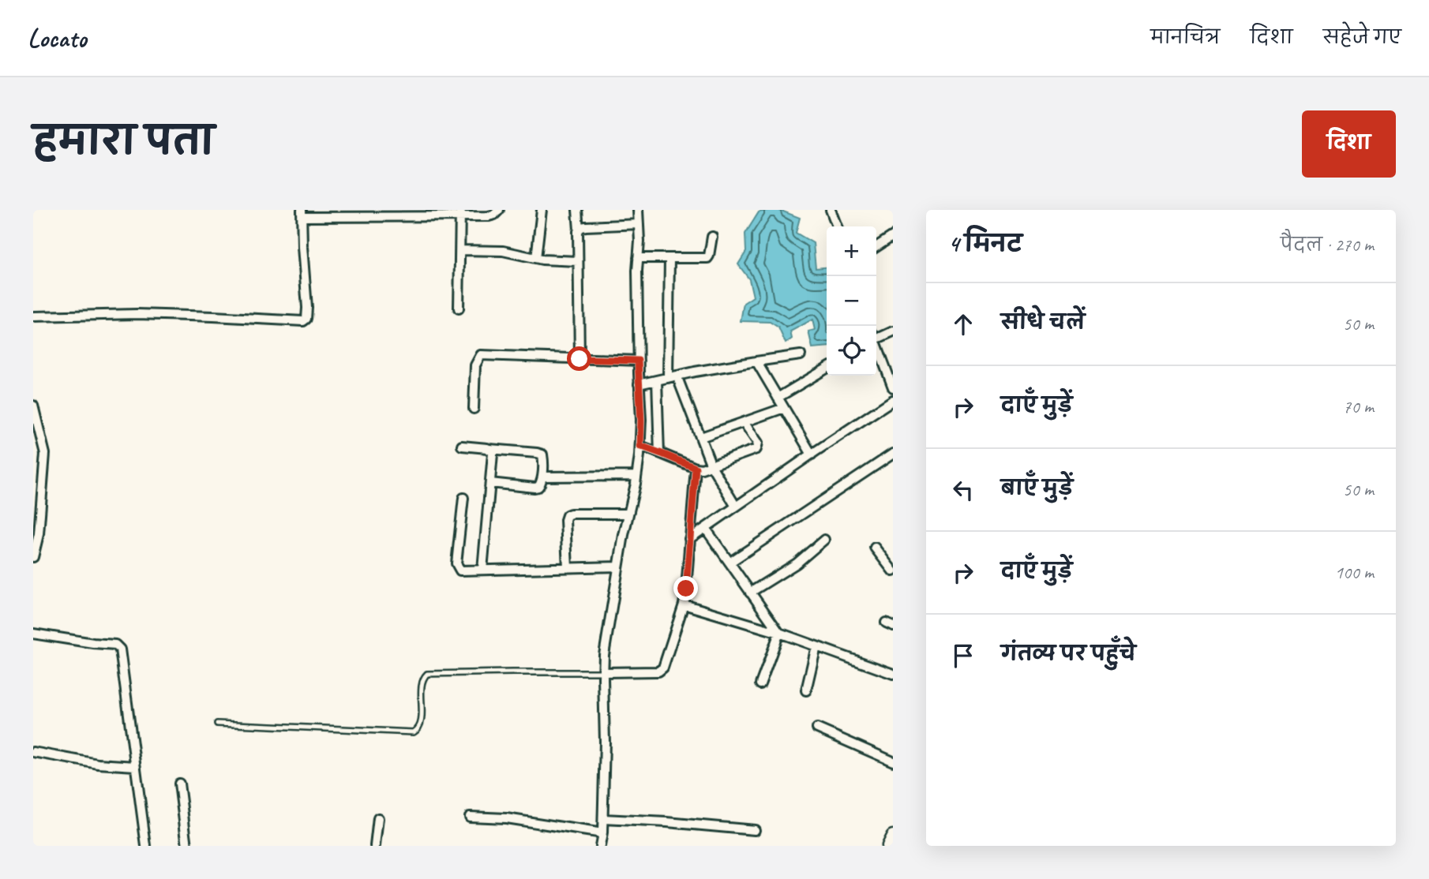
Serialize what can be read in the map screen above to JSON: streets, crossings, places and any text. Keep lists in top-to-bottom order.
{
  "page": {
    "header": "Locato",
    "nav": ["मानचित्र", "दिशा", "सहेजे गए"],
    "title": "हमारा पता",
    "buttons": "दिशा",
    "heading": ["4 मिनट", "पैदल · 270 m"],
    "map_buttons": ["+", "−"],
    "list": [
      ["सीधे चलें", "50 m"],
      ["दाएँ मुड़ें", "70 m"],
      ["बाएँ मुड़ें", "50 m"],
      ["दाएँ मुड़ें", "100 m"],
      "गंतव्य पर पहुँचे"
    ]
  }
}
